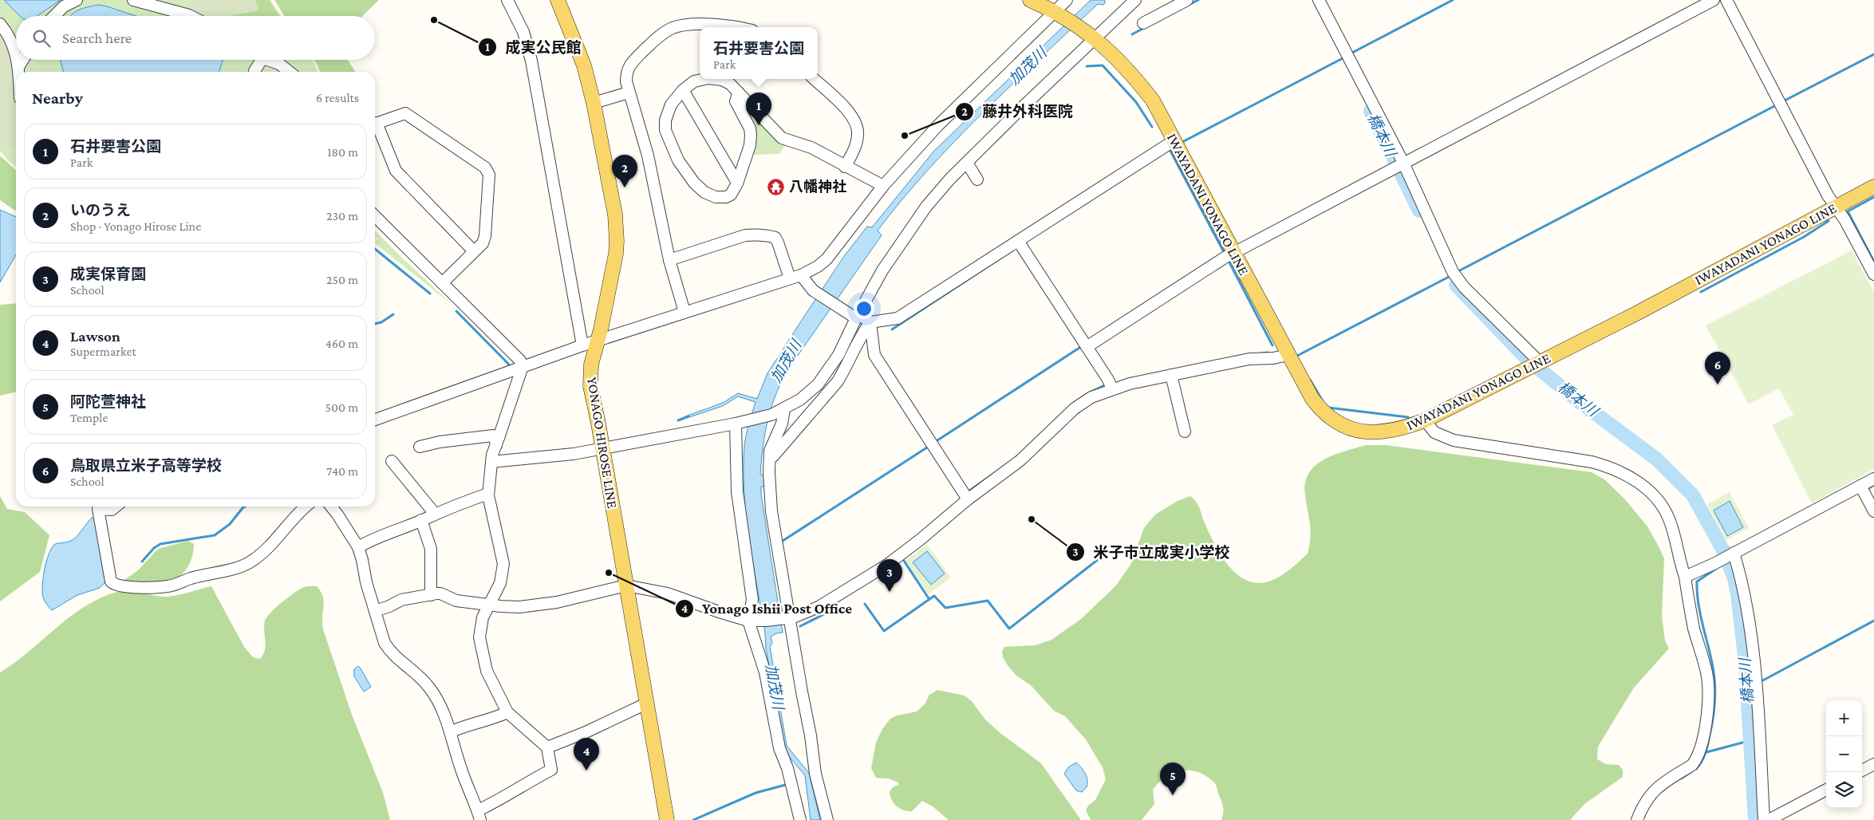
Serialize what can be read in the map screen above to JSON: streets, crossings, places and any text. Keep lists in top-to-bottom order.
{
  "streets": {
    "main road": ["IWAYADANI YONAGO LINE", "YONAGO HIROSE LINE"]
  },
  "water": ["加茂川", "橋本川"],
  "places": {
    "other": [
      "成実公民館",
      "藤井外科医院",
      "米子市立成実小学校",
      "Yonago Ishii Post Office"
    ],
    "temple": ["八幡神社"]
  },
  "page": {
    "search": "Search here",
    "popup": ["石井要害公園", "Park"],
    "heading": ["Nearby", "6 results"],
    "pins": [
      "1",
      "2",
      "6",
      "3",
      "4",
      "5"
    ],
    "list": [
      {
        "mark": "1",
        "name": "石井要害公園",
        "note": "Park",
        "value": "180 m"
      },
      {
        "mark": "2",
        "name": "いのうえ",
        "note": "Shop · Yonago Hirose Line",
        "value": "230 m"
      },
      {
        "mark": "3",
        "name": "成実保育園",
        "note": "School",
        "value": "250 m"
      },
      {
        "mark": "4",
        "name": "Lawson",
        "note": "Supermarket",
        "value": "460 m"
      },
      {
        "mark": "5",
        "name": "阿陀萱神社",
        "note": "Temple",
        "value": "500 m"
      },
      {
        "mark": "6",
        "name": "鳥取県立米子高等学校",
        "note": "School",
        "value": "740 m"
      }
    ],
    "map_buttons": ["+", "−"]
  }
}
